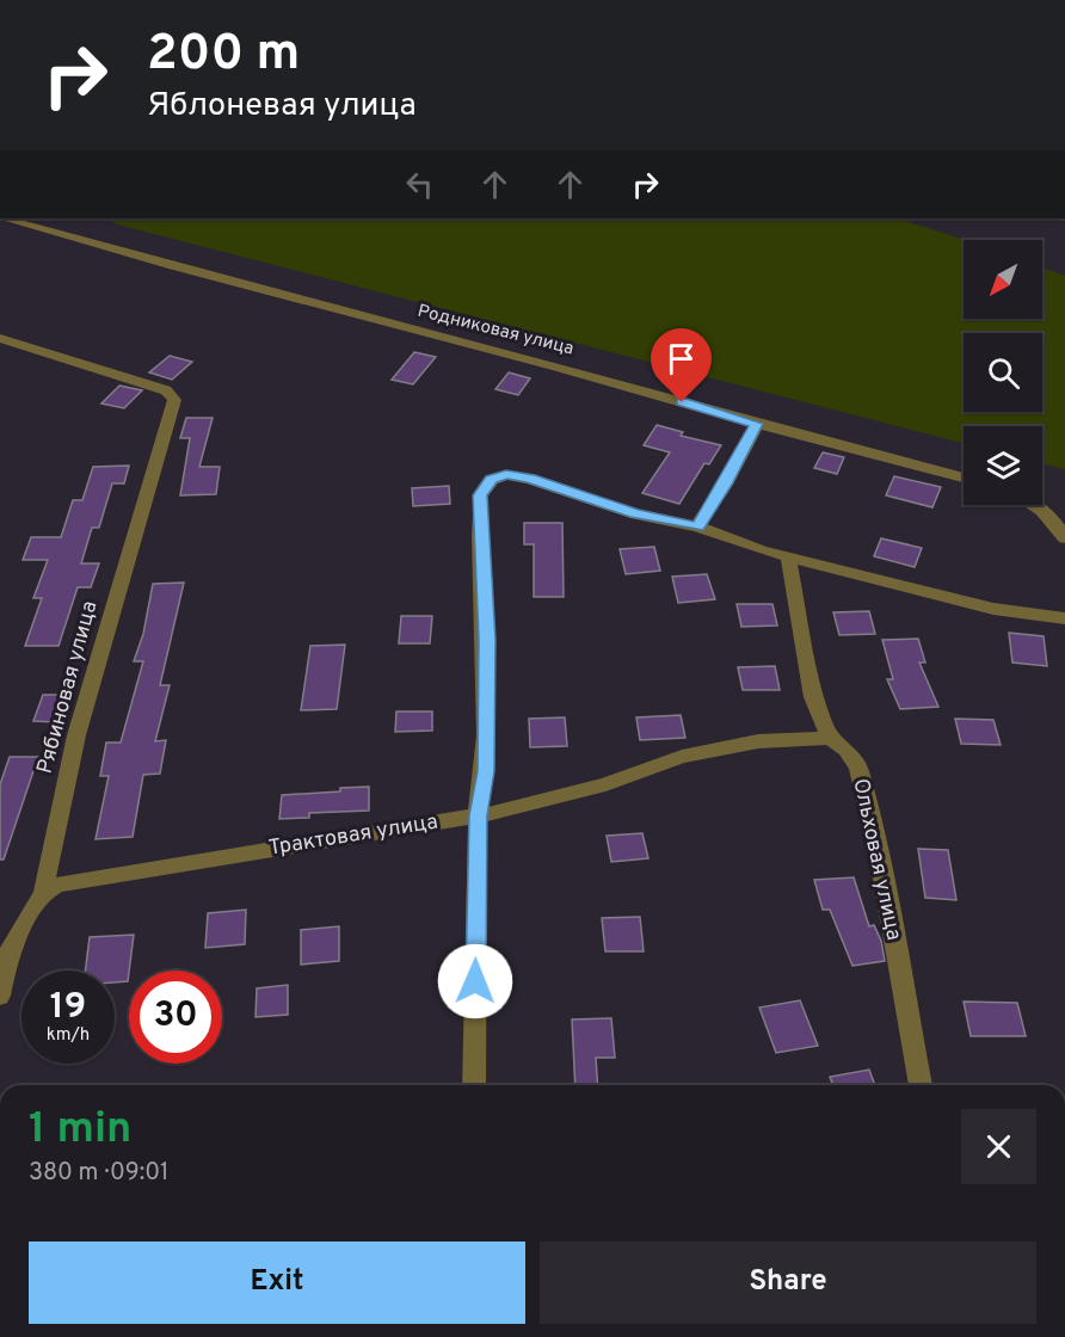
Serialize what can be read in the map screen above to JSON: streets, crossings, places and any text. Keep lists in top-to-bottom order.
{
  "streets": {
    "street": [
      "Родниковая улица",
      "Рябиновая улица",
      "Трактовая улица",
      "Ольховая улица"
    ]
  },
  "crossings": [
    ["Рябиновая улица", "Трактовая улица"],
    ["Трактовая улица", "Ольховая улица"]
  ],
  "north": "bottom left",
  "page": {
    "turn": ["200 m", "Яблоневая улица"],
    "speed": "19 km/h",
    "limit": "30",
    "heading": ["1 min", "380 m · 09:01"],
    "buttons": ["Exit", "Share"]
  }
}
